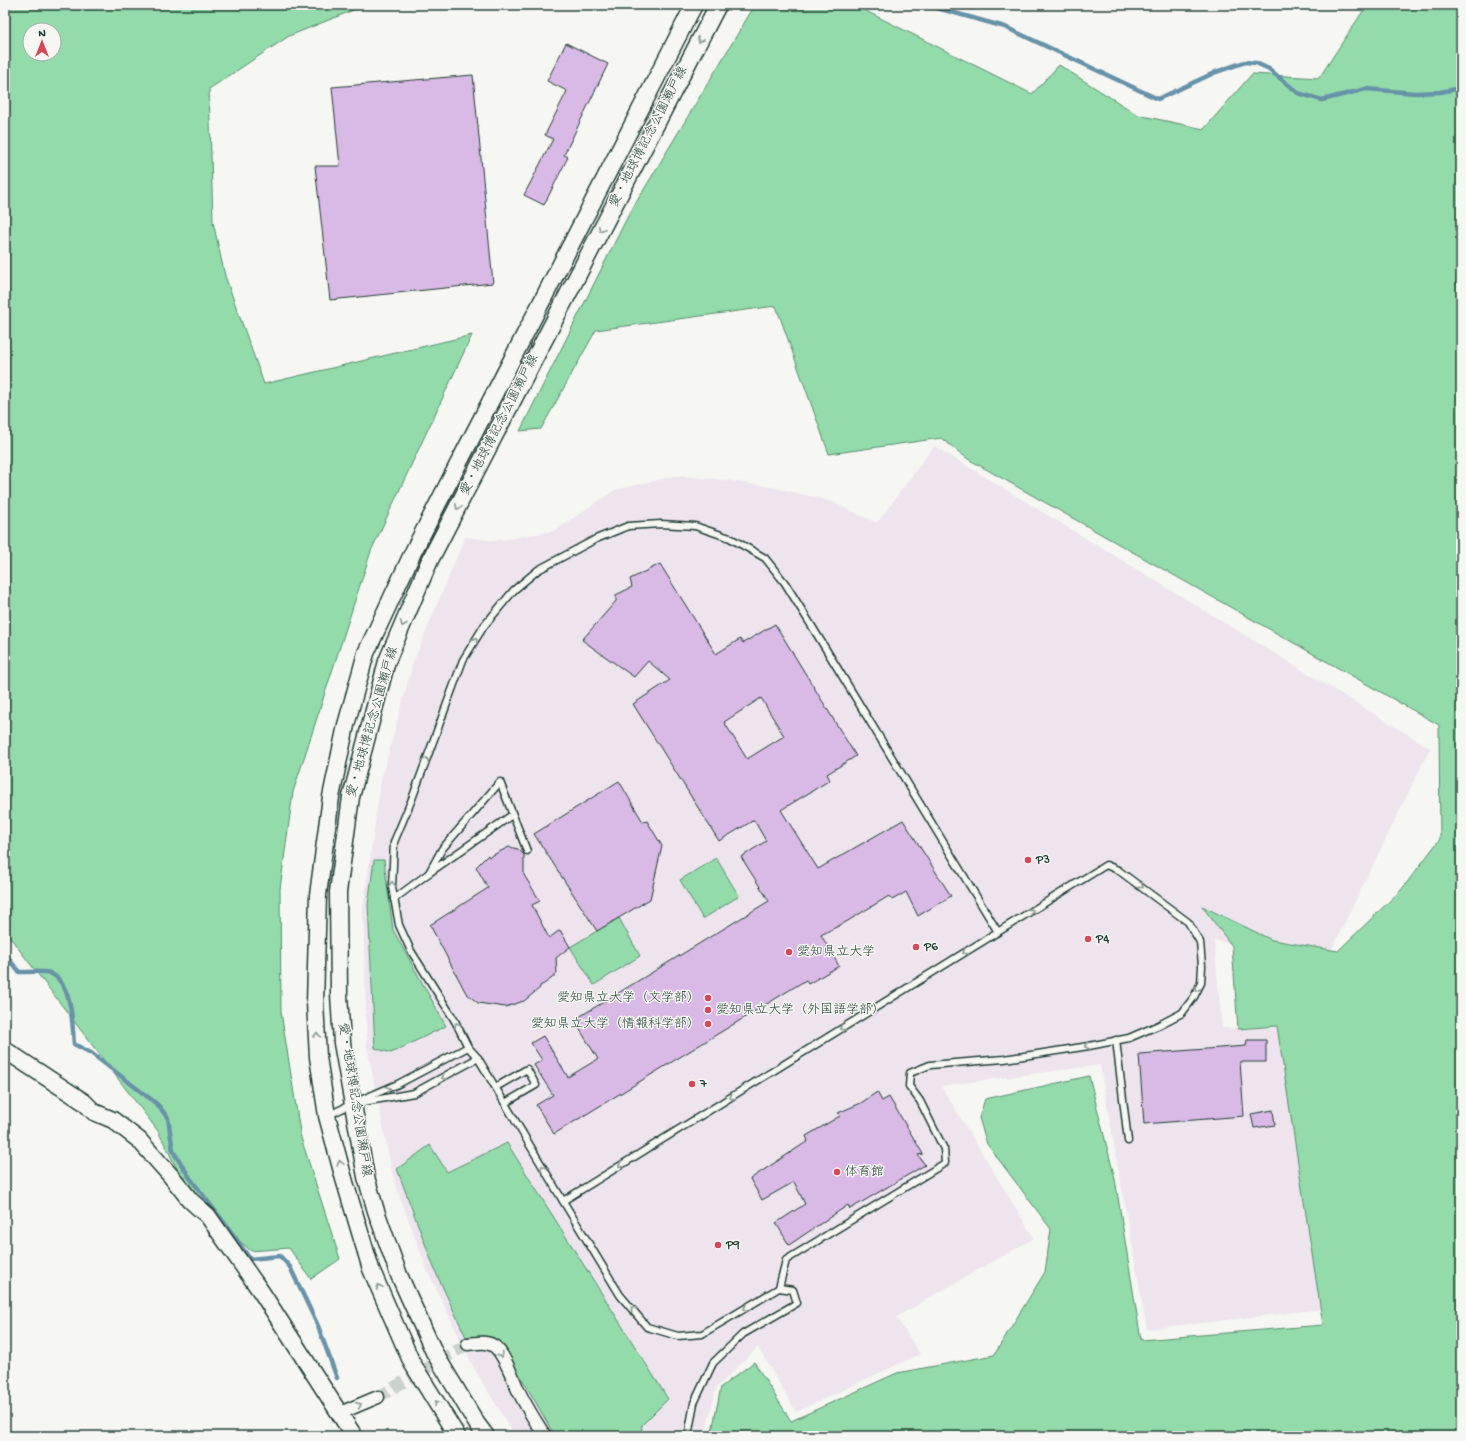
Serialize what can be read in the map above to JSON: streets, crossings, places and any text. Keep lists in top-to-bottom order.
{
  "streets": {
    "main road": ["愛・地球博記念公園瀬戸線"]
  },
  "places": [
    "P3",
    "P4",
    "P6",
    "愛知県立大学",
    "愛知県立大学（文学部）",
    "愛知県立大学（外国語学部）",
    "愛知県立大学（情報科学部）",
    "7",
    "体育館",
    "P9"
  ],
  "north": "top"
}
